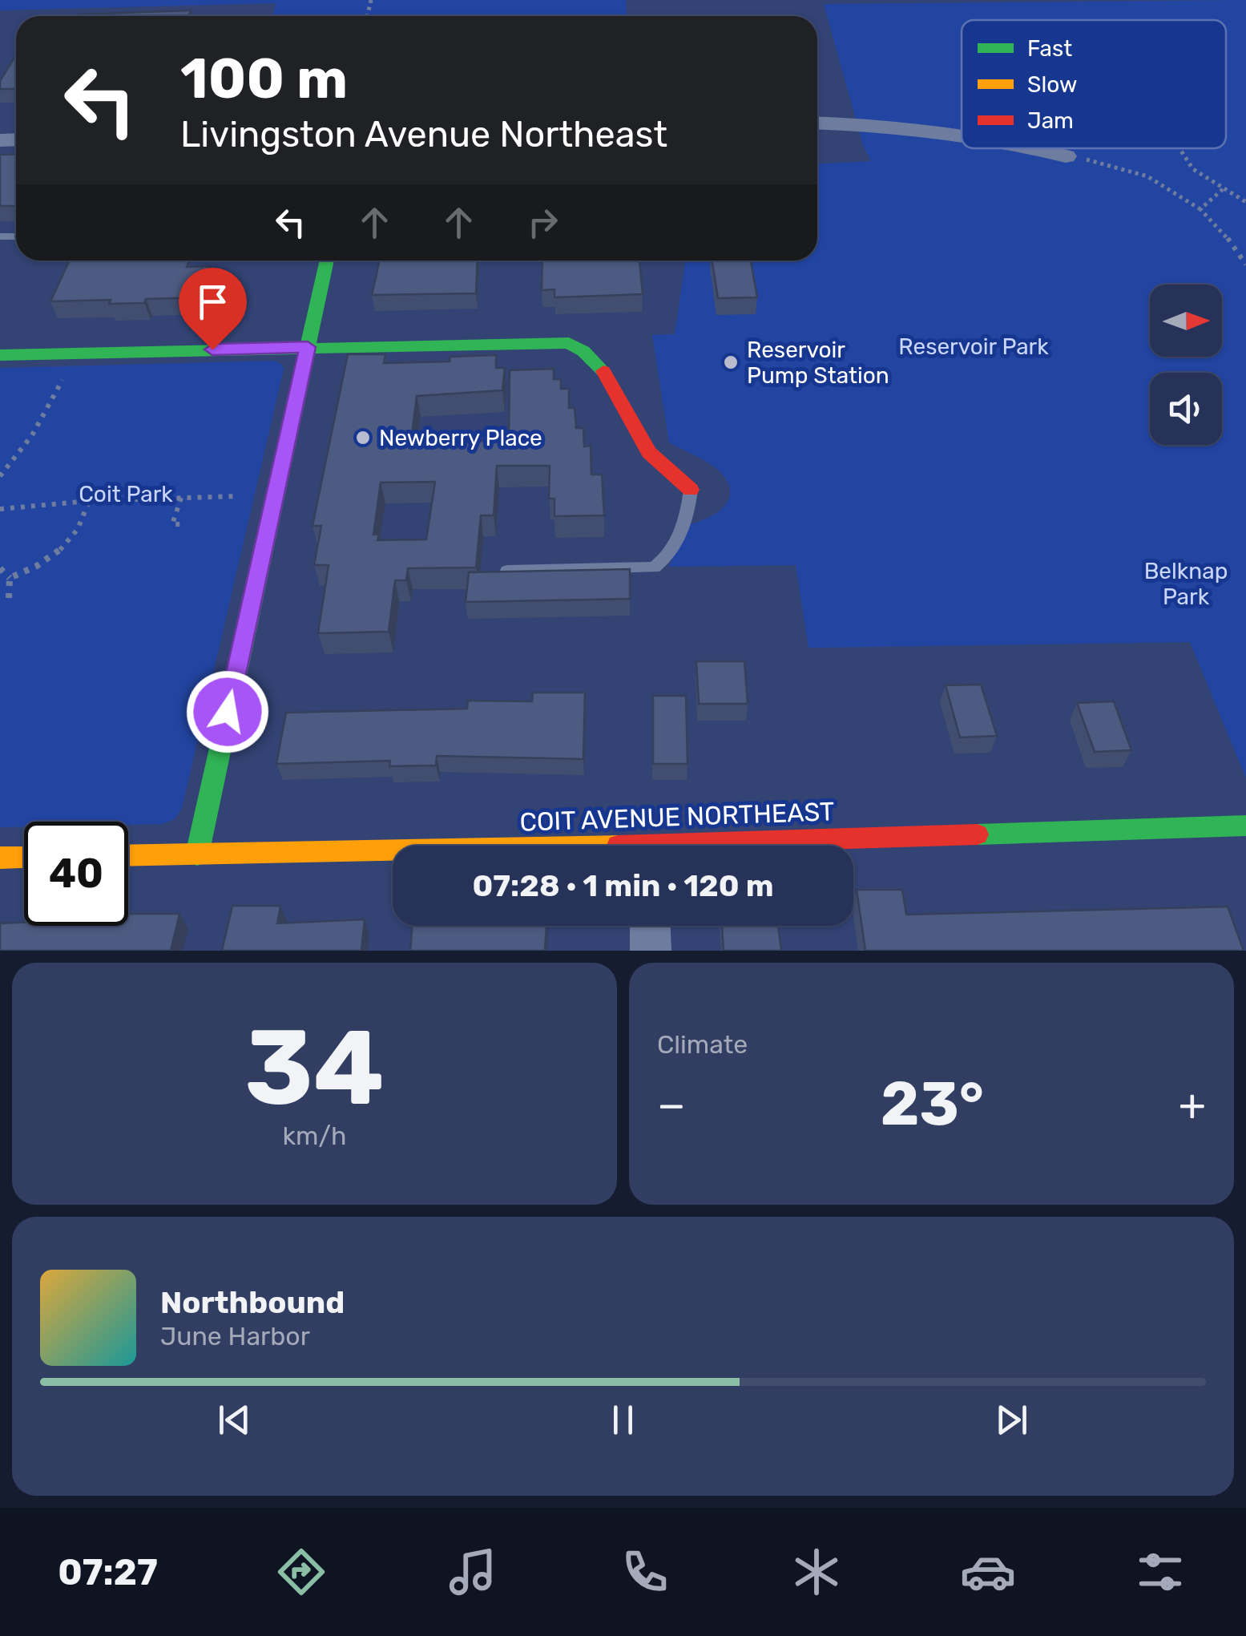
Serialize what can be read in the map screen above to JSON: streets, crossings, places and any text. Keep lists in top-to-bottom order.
{
  "streets": {
    "street": ["COIT AVENUE NORTHEAST"]
  },
  "parks": ["Reservoir Park", "Coit Park", "Belknap Park"],
  "places": ["Reservoir Pump Station", "Newberry Place"],
  "legend": ["Fast", "Slow", "Jam"],
  "north": "right",
  "page": {
    "turn": ["100 m", "Livingston Avenue Northeast"],
    "limit": "40",
    "trip": "07:28 · 1 min · 120 m",
    "tile": [
      ["34", "km/h"],
      "Climate"
    ],
    "heat": ["−", "23°", "+"],
    "song": ["Northbound", "June Harbor"],
    "tabs": "07:27"
  }
}
